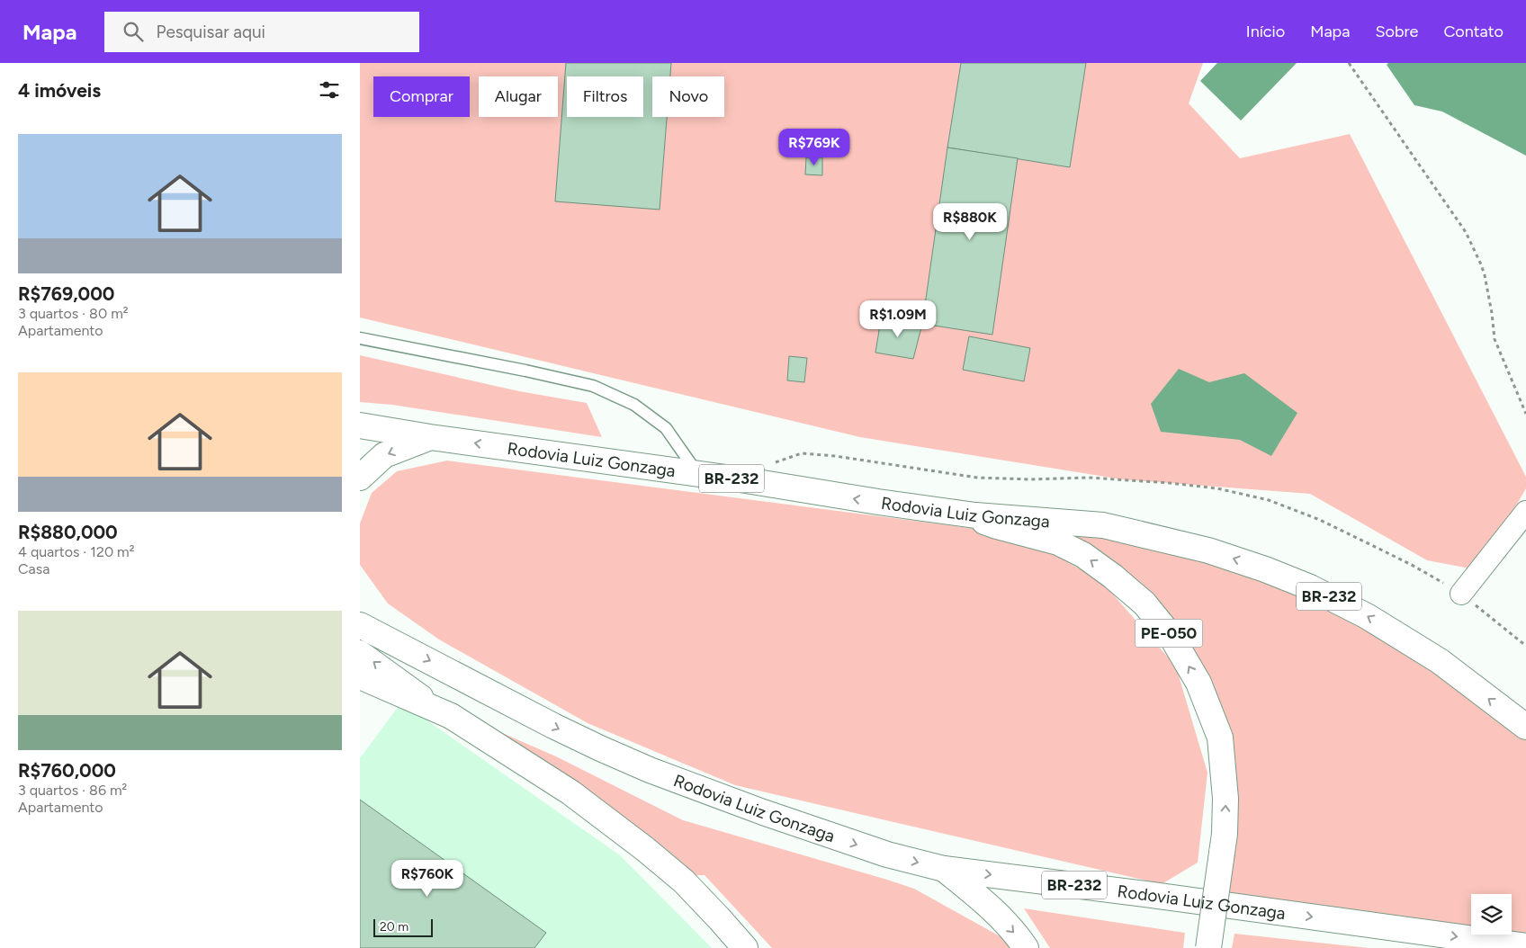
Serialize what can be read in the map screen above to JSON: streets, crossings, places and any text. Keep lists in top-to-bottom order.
{
  "streets": {
    "main road": ["Rodovia Luiz Gonzaga", "BR-232", "PE-050"]
  },
  "crossings": [
    ["Rodovia Luiz Gonzaga", "PE-050"]
  ],
  "scale_bar": "20 m",
  "page": {
    "header": "Mapa",
    "search": "Pesquisar aqui",
    "nav": [
      "Início",
      "Mapa",
      "Sobre",
      "Contato"
    ],
    "heading": "4 imóveis",
    "chip": [
      "Comprar",
      "Alugar",
      "Filtros",
      "Novo"
    ],
    "list": [
      {
        "name": "R$769,000",
        "note": "3 quartos · 80 m² · Apartamento"
      },
      {
        "name": "R$880,000",
        "note": "4 quartos · 120 m² · Casa"
      },
      {
        "name": "R$760,000",
        "note": "3 quartos · 86 m² · Apartamento"
      }
    ],
    "price": [
      "R$769K",
      "R$880K",
      "R$1.09M",
      "R$760K"
    ],
    "scale": "20 m"
  }
}
